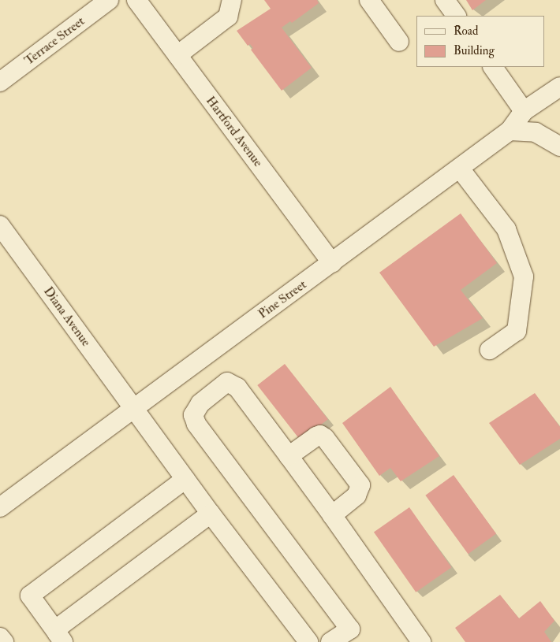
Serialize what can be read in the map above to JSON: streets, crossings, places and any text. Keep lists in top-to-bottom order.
{
  "streets": {
    "street": [
      "Terrace Street",
      "Hartford Avenue",
      "Pine Street",
      "Diana Avenue"
    ]
  },
  "crossings": [
    ["Hartford Avenue", "Pine Street"],
    ["Pine Street", "Diana Avenue"]
  ],
  "legend": ["Road", "Building"]
}
